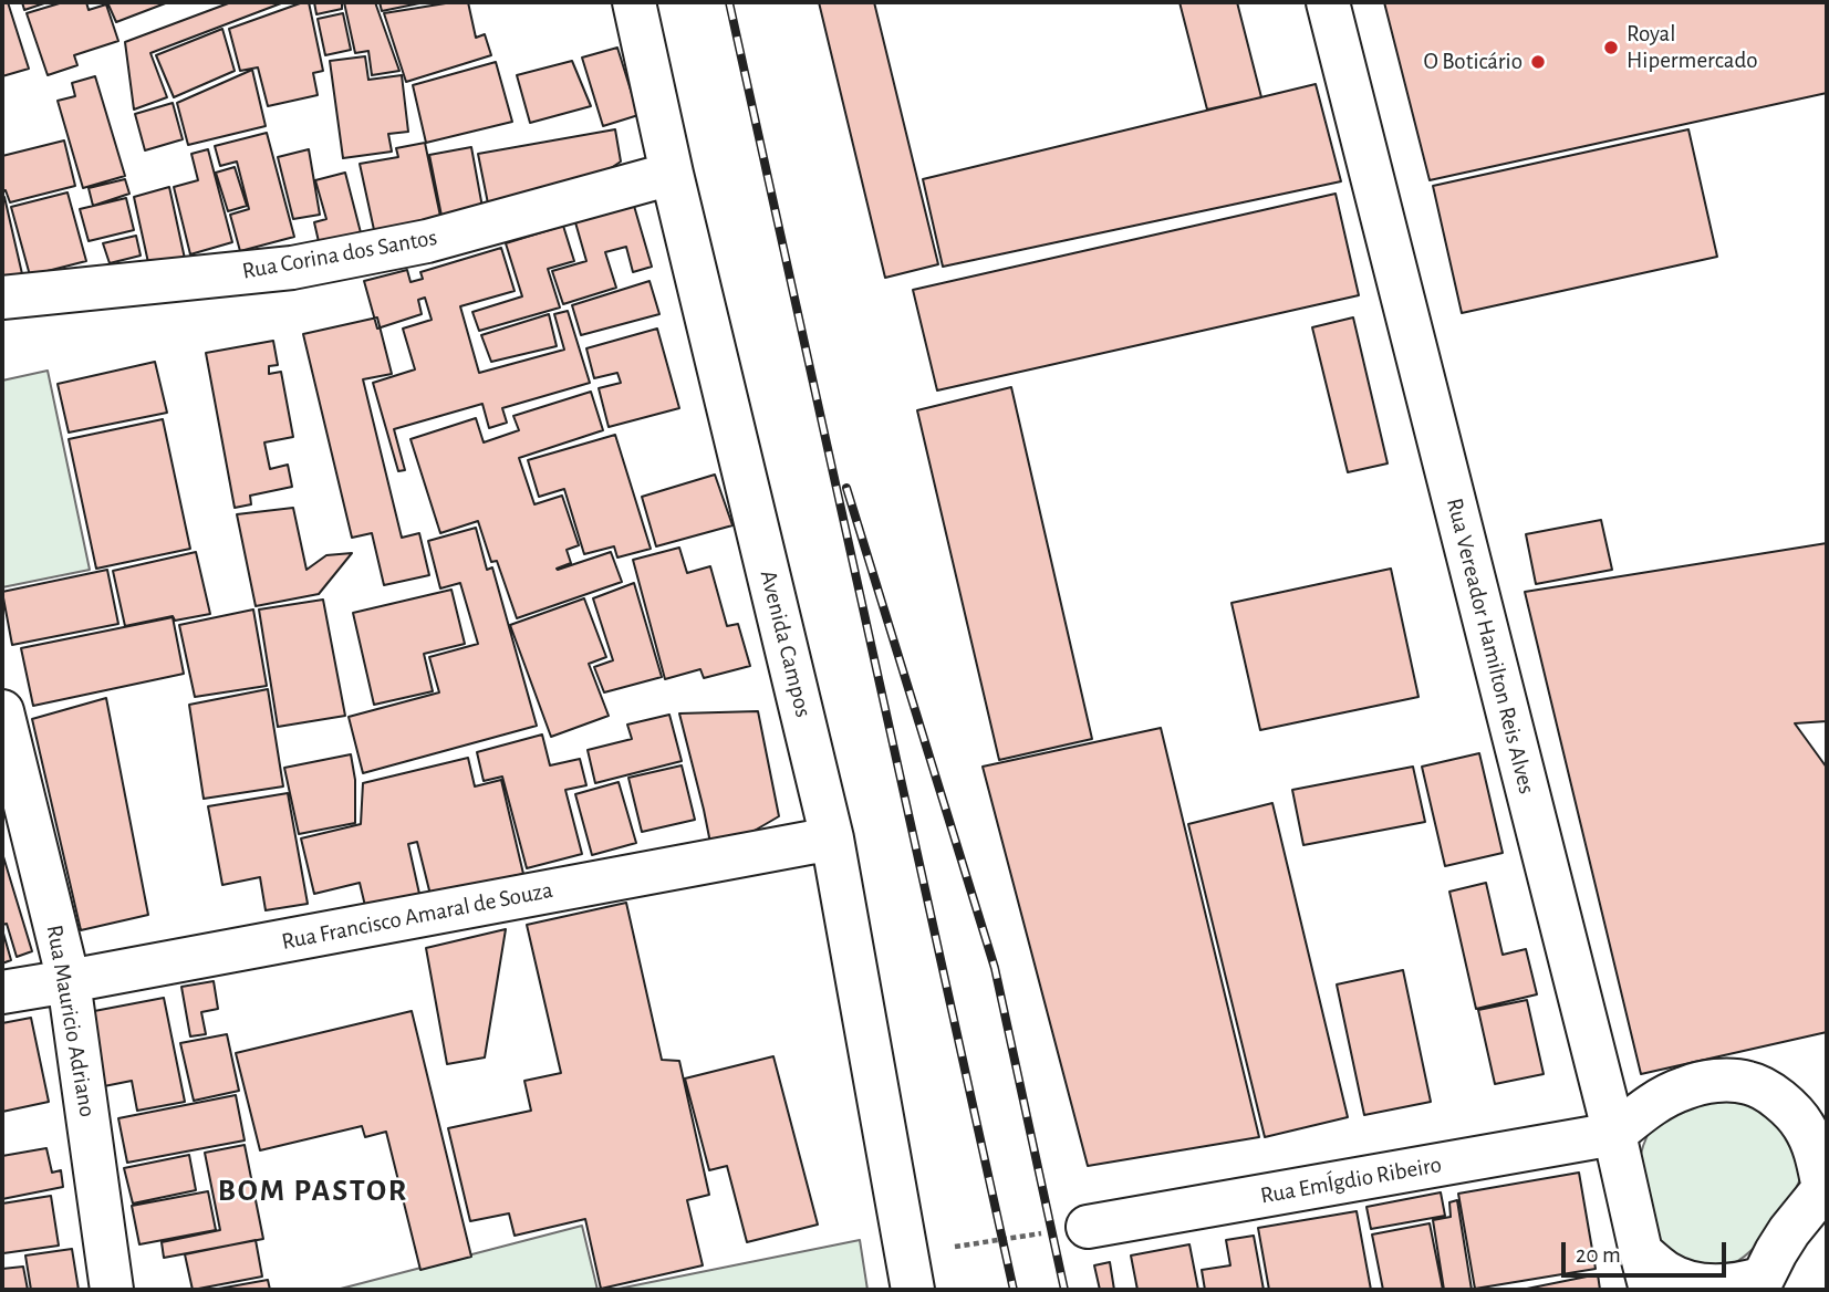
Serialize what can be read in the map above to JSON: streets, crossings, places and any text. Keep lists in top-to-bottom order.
{
  "streets": {
    "street": [
      "Rua Corina dos Santos",
      "Avenida Campos",
      "Rua Vereador Hamilton Reis Alves",
      "Rua Francisco Amaral de Souza",
      "Rua Mauricio Adriano",
      "Rua EmÍgdio Ribeiro"
    ]
  },
  "crossings": [
    ["Rua Corina dos Santos", "Avenida Campos"],
    ["Avenida Campos", "Rua Francisco Amaral de Souza"],
    ["Rua Vereador Hamilton Reis Alves", "Rua EmÍgdio Ribeiro"],
    ["Rua Francisco Amaral de Souza", "Rua Mauricio Adriano"]
  ],
  "districts": ["BOM PASTOR"],
  "places": ["Royal Hipermercado", "O Boticário"],
  "scale_bar": "20 m"
}
